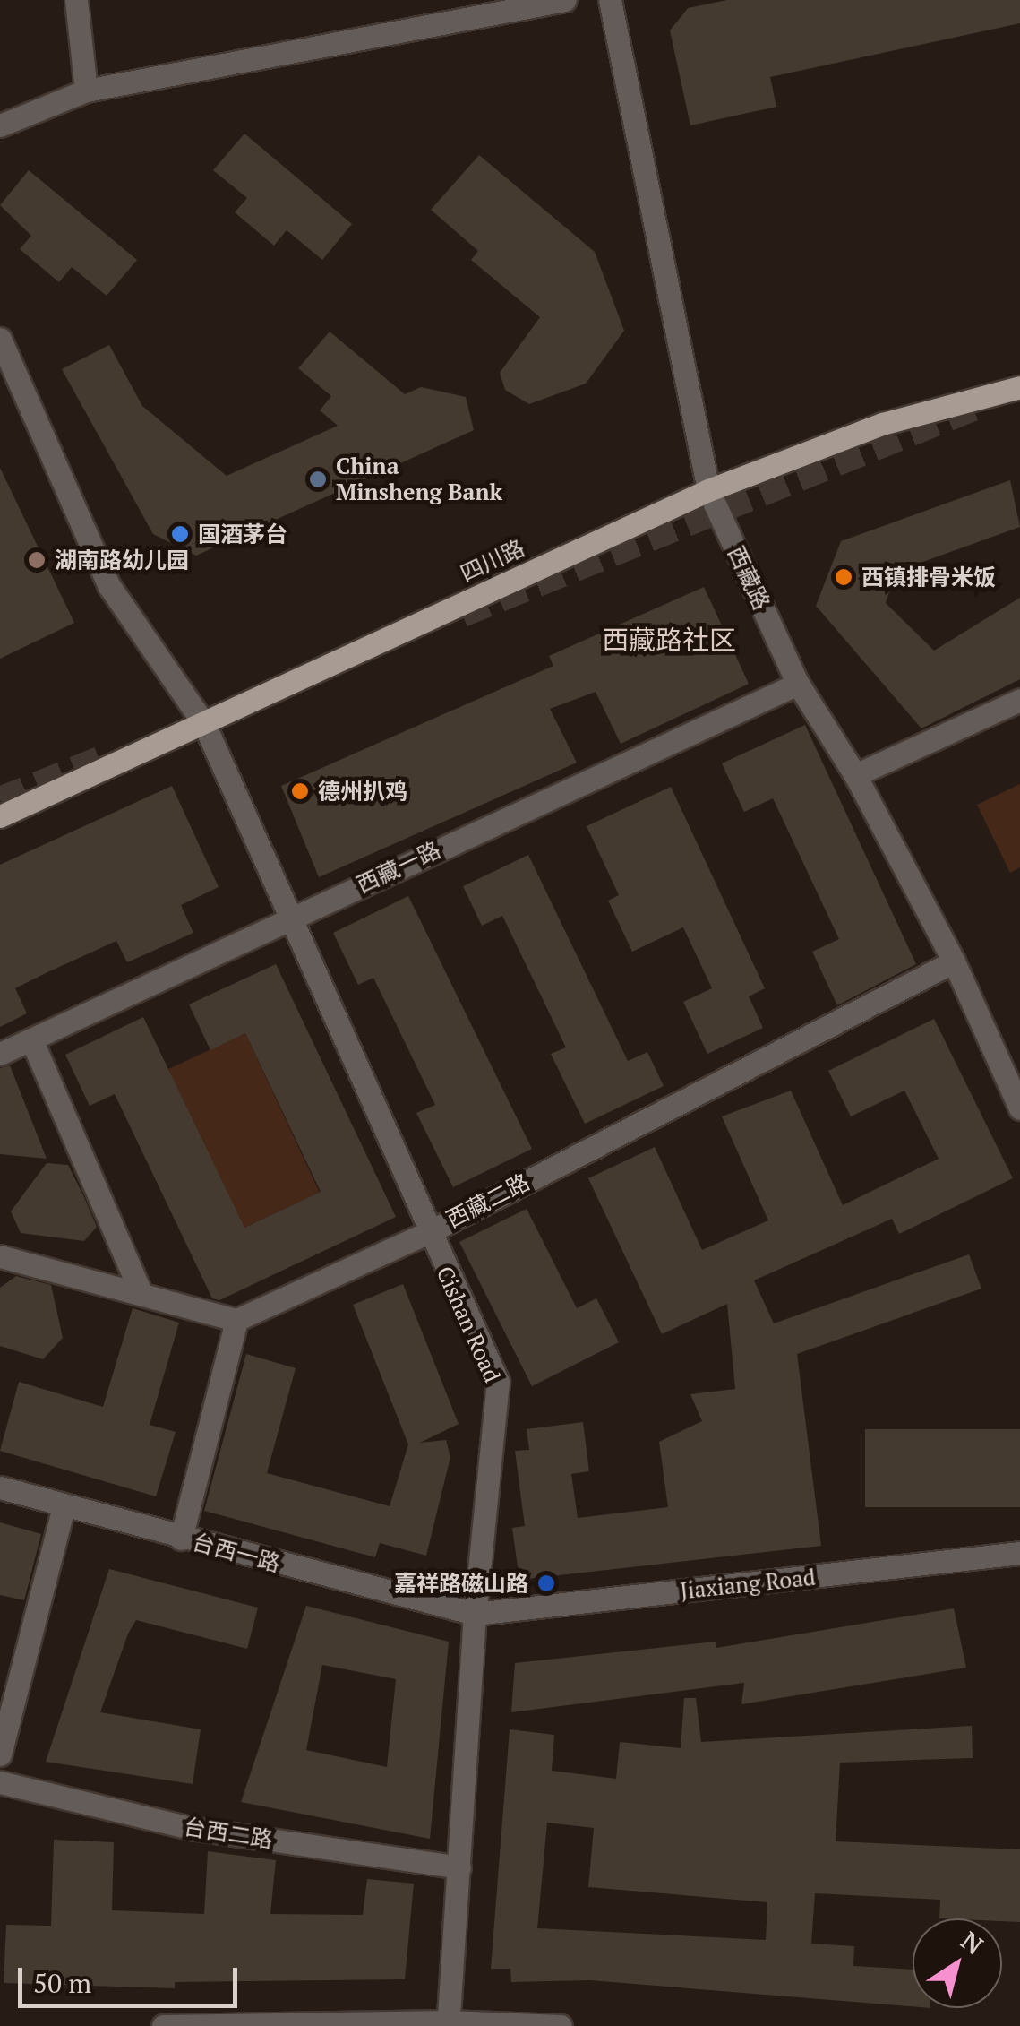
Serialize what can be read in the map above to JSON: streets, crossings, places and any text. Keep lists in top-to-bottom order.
{
  "streets": {
    "main road": ["四川路"],
    "street": [
      "西藏路",
      "西藏一路",
      "西藏二路",
      "Cishan Road",
      "台西一路",
      "Jiaxiang Road",
      "台西二路"
    ]
  },
  "crossings": [
    ["四川路", "西藏路"],
    ["四川路", "Cishan Road"],
    ["西藏路", "西藏一路"],
    ["西藏路", "西藏二路"],
    ["西藏一路", "Cishan Road"],
    ["西藏二路", "Cishan Road"],
    ["Cishan Road", "台西一路"],
    ["Cishan Road", "Jiaxiang Road"],
    ["Cishan Road", "台西二路"],
    ["台西一路", "Jiaxiang Road"]
  ],
  "districts": ["西藏路社区"],
  "places": [
    "China Minsheng Bank",
    "国酒茅台",
    "湖南路幼儿园",
    "西镇排骨米饭",
    "德州扒鸡",
    "嘉祥路磁山路"
  ],
  "scale_bar": "50 m",
  "north": "top right"
}
